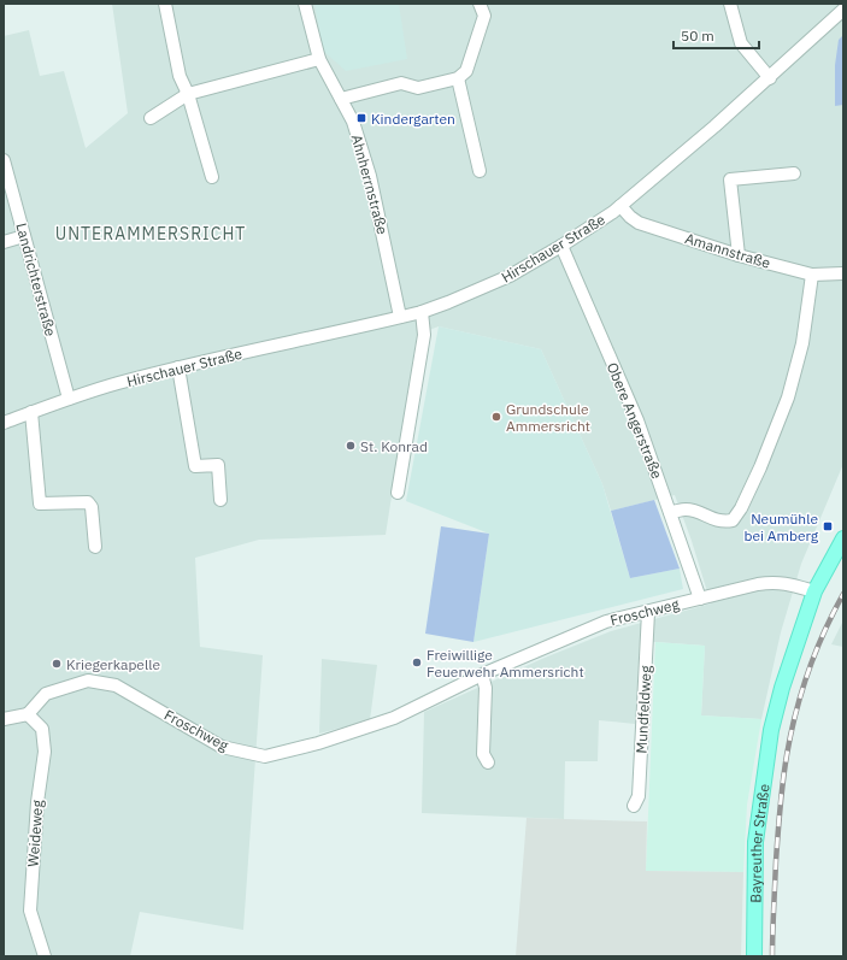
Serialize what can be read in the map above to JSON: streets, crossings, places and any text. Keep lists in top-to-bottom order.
{
  "streets": {
    "main road": ["Bayreuther Straße"],
    "street": [
      "Ahnherrnstraße",
      "Hirschauer Straße",
      "Amannstraße",
      "Landrichterstraße",
      "Obere Angerstraße",
      "Froschweg",
      "Mundfeldweg",
      "Weideweg"
    ]
  },
  "crossings": [
    ["Ahnherrnstraße", "Hirschauer Straße"],
    ["Hirschauer Straße", "Amannstraße"],
    ["Hirschauer Straße", "Landrichterstraße"],
    ["Hirschauer Straße", "Obere Angerstraße"],
    ["Obere Angerstraße", "Froschweg"],
    ["Froschweg", "Mundfeldweg"],
    ["Froschweg", "Weideweg"],
    ["Froschweg", "Bayreuther Straße"]
  ],
  "districts": ["UNTERAMMERSRICHT"],
  "places": {
    "transit": ["Kindergarten", "Neumühle bei Amberg"],
    "other": [
      "Grundschule Ammersricht",
      "St. Konrad",
      "Freiwillige Feuerwehr Ammersricht",
      "Kriegerkapelle"
    ]
  },
  "scale_bar": "50 m"
}
